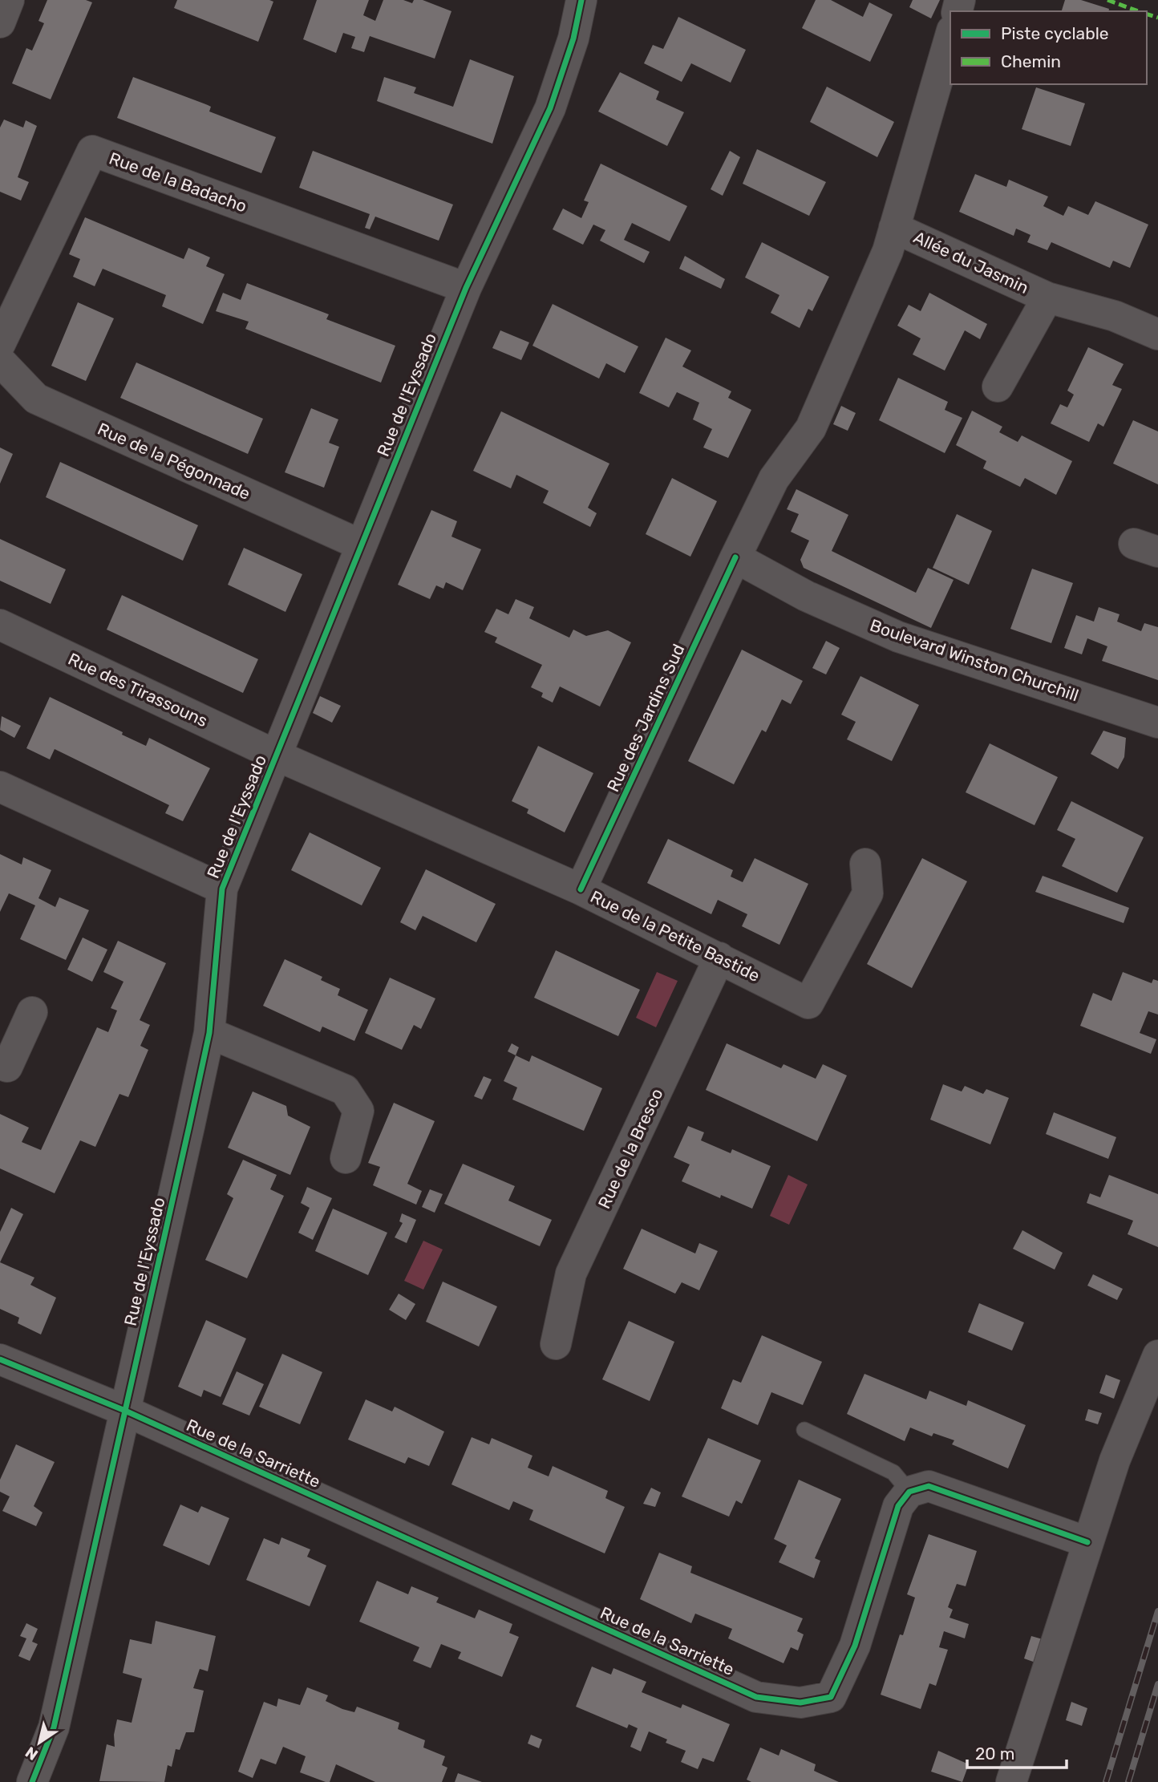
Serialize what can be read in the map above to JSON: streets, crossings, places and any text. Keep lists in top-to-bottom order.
{
  "streets": {
    "street": [
      "Rue de la Badacho",
      "Allée du Jasmin",
      "Rue de l'Eyssado",
      "Rue de la Pégonnade",
      "Boulevard Winston Churchill",
      "Rue des Tirassouns",
      "Rue des Jardins Sud",
      "Rue de la Petite Bastide",
      "Rue de la Bresco",
      "Rue de la Sarriette"
    ]
  },
  "crossings": [
    ["Rue de la Badacho", "Rue de l'Eyssado"],
    ["Rue de l'Eyssado", "Rue de la Pégonnade"],
    ["Rue de l'Eyssado", "Rue des Tirassouns"],
    ["Rue de l'Eyssado", "Rue de la Petite Bastide"],
    ["Rue de l'Eyssado", "Rue de la Sarriette"],
    ["Boulevard Winston Churchill", "Rue des Jardins Sud"],
    ["Rue des Tirassouns", "Rue de la Petite Bastide"],
    ["Rue des Jardins Sud", "Rue de la Petite Bastide"],
    ["Rue de la Petite Bastide", "Rue de la Bresco"]
  ],
  "legend": ["Piste cyclable", "Chemin"],
  "scale_bar": "20 m",
  "north": "bottom left"
}
